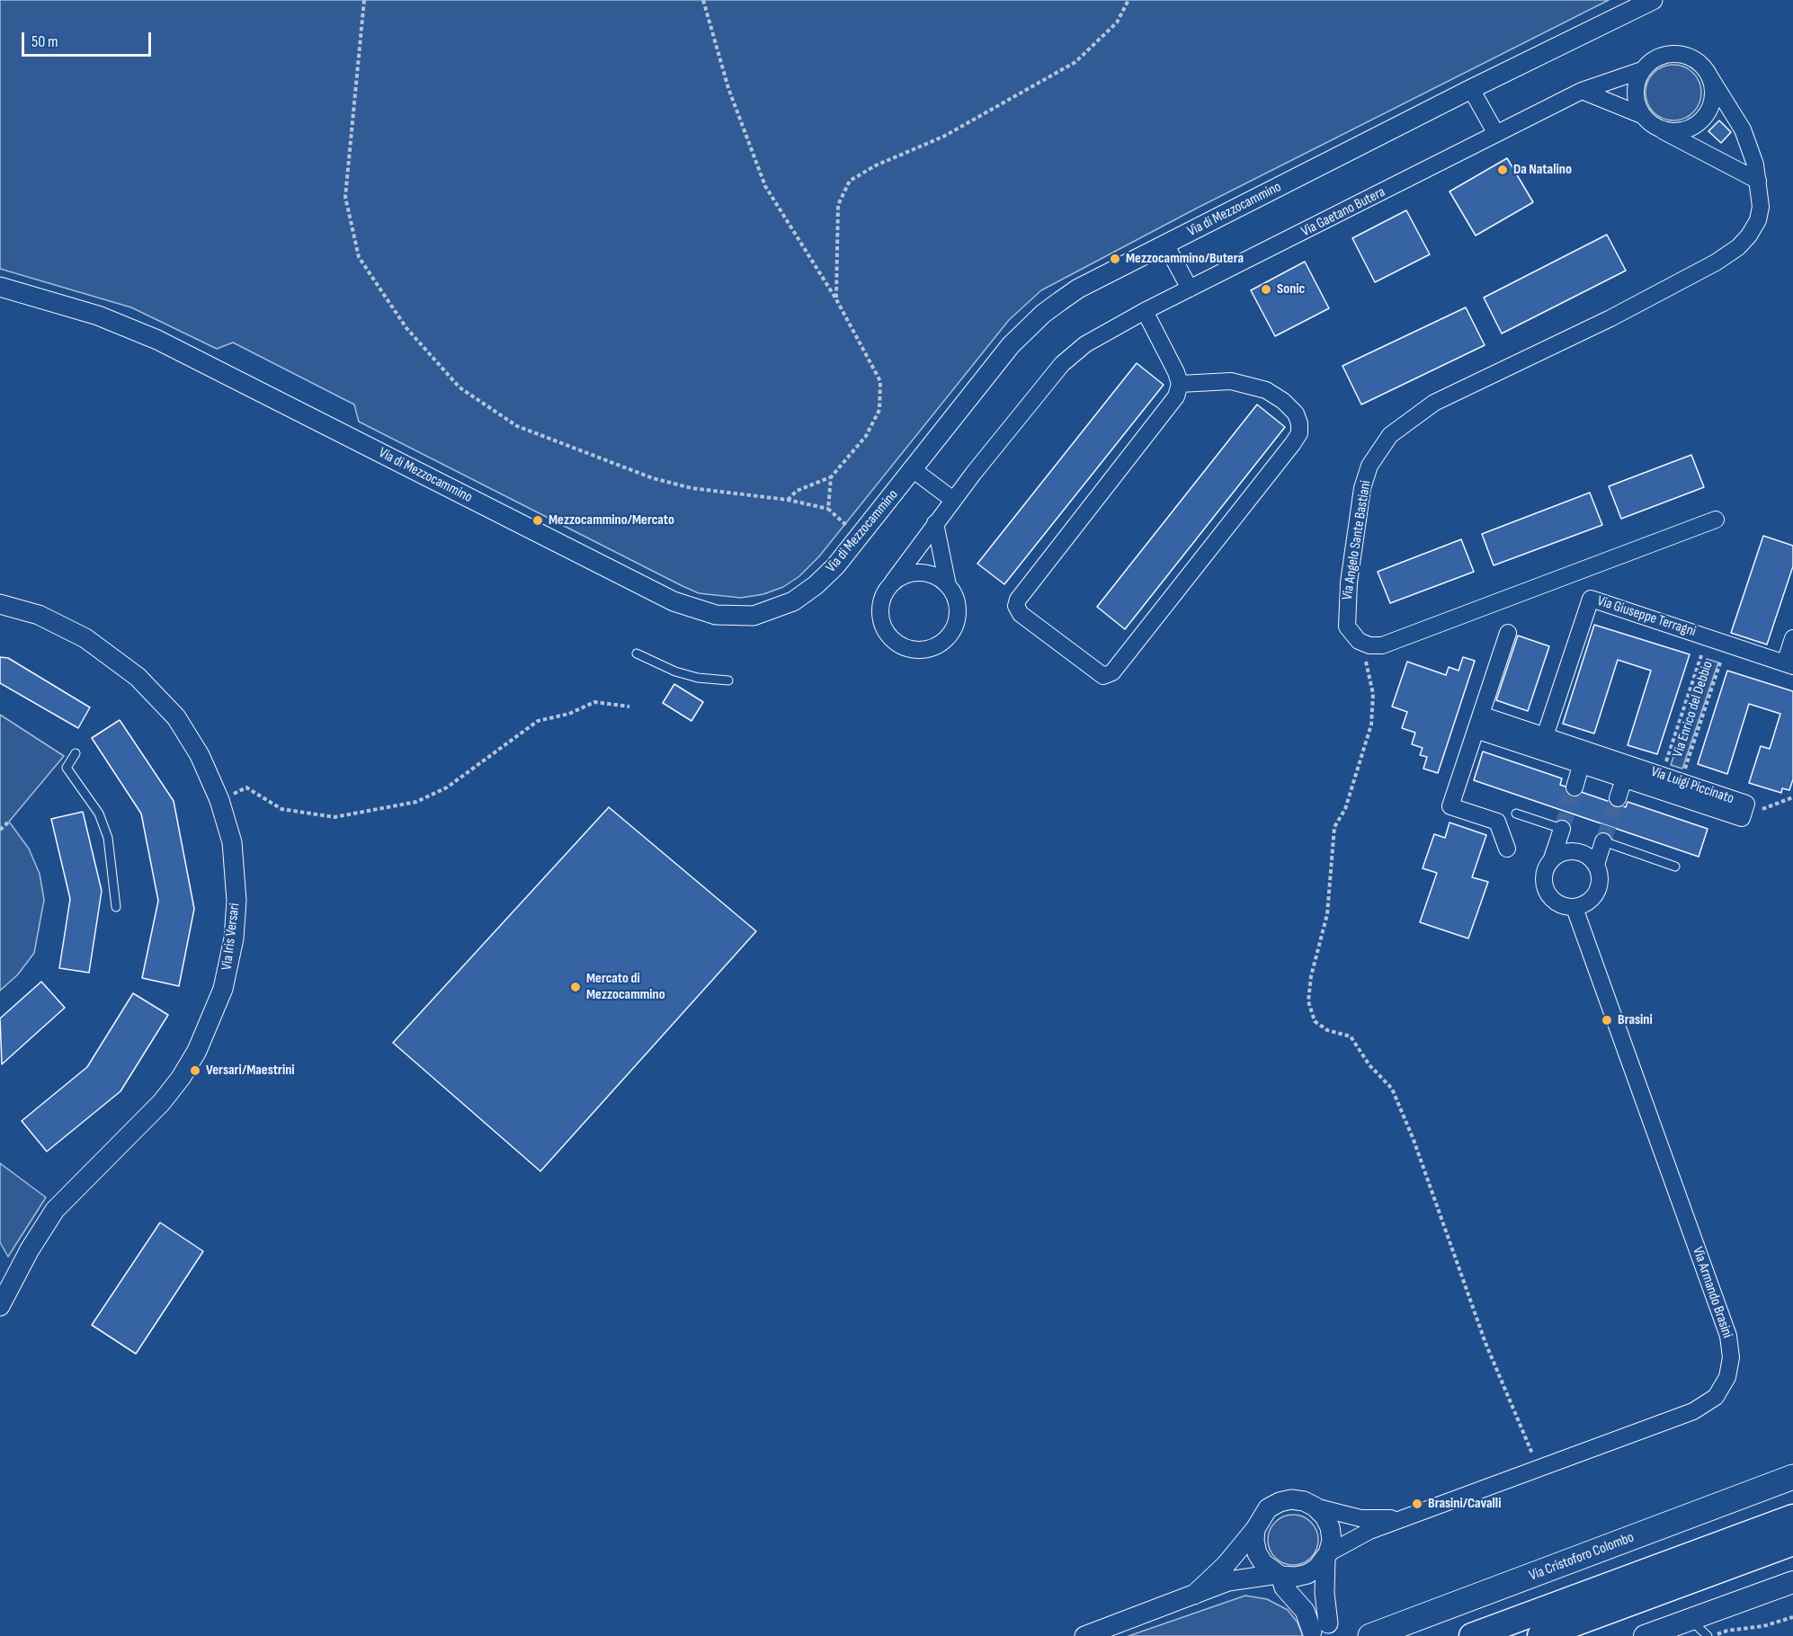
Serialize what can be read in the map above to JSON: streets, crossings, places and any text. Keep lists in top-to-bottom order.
{
  "streets": {
    "main road": ["Via Cristoforo Colombo"],
    "street": [
      "Via di Mezzocammino",
      "Via Gaetano Butera",
      "Via Angelo Sante Bastiani",
      "Via Giuseppe Terragni",
      "Via Luigi Piccinato",
      "Via Iris Versari",
      "Via Armando Brasini"
    ],
    "path": ["Via Enrico del Debbio"]
  },
  "crossings": [
    ["Via Gaetano Butera", "Via Angelo Sante Bastiani"],
    ["Via Giuseppe Terragni", "Via Enrico del Debbio"],
    ["Via Giuseppe Terragni", "Via Luigi Piccinato"],
    ["Via Enrico del Debbio", "Via Luigi Piccinato"]
  ],
  "places": [
    "Da Natalino",
    "Mezzocammino/Butera",
    "Sonic",
    "Mezzocammino/Mercato",
    "Mercato di Mezzocammino",
    "Brasini",
    "Versari/Maestrini",
    "Brasini/Cavalli"
  ],
  "scale_bar": "50 m"
}
